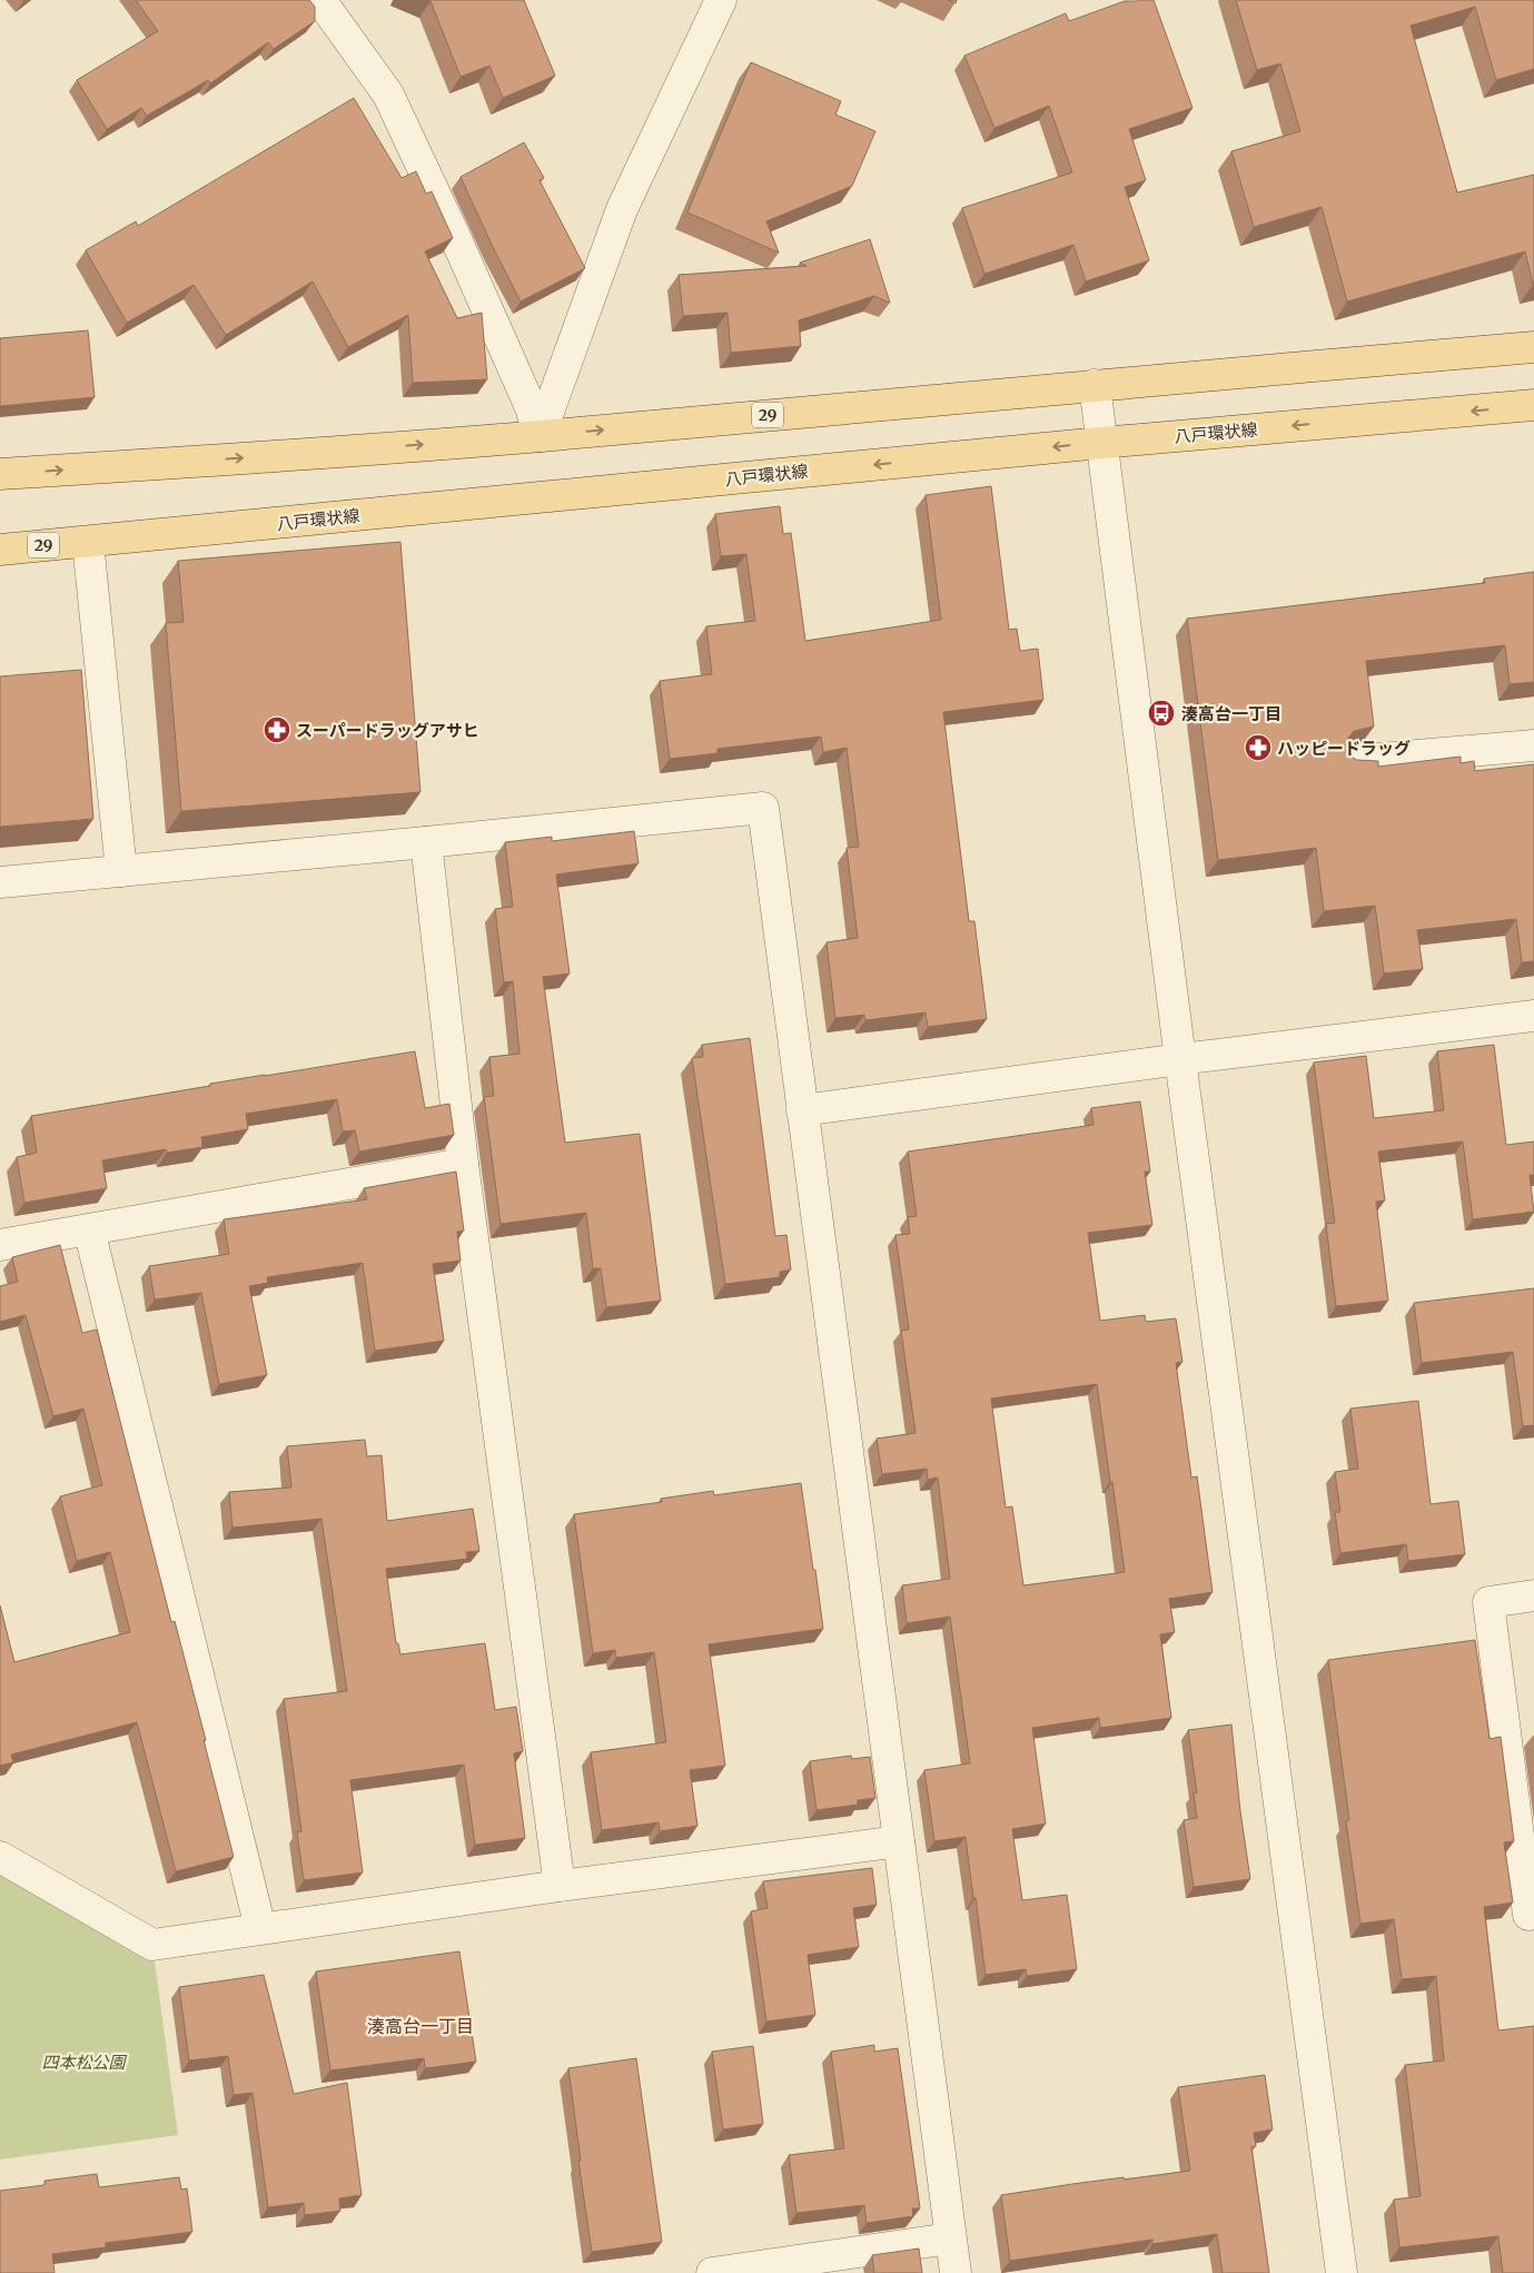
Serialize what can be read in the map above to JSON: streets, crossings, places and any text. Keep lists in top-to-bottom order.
{
  "streets": {
    "main road": ["29", "八戸環状線"]
  },
  "districts": ["湊高台一丁目"],
  "parks": ["四本松公園"],
  "places": {
    "bus stop": ["湊高台一丁目"],
    "pharmacy": ["スーパードラッグアサヒ", "ハッピードラッグ"]
  }
}
